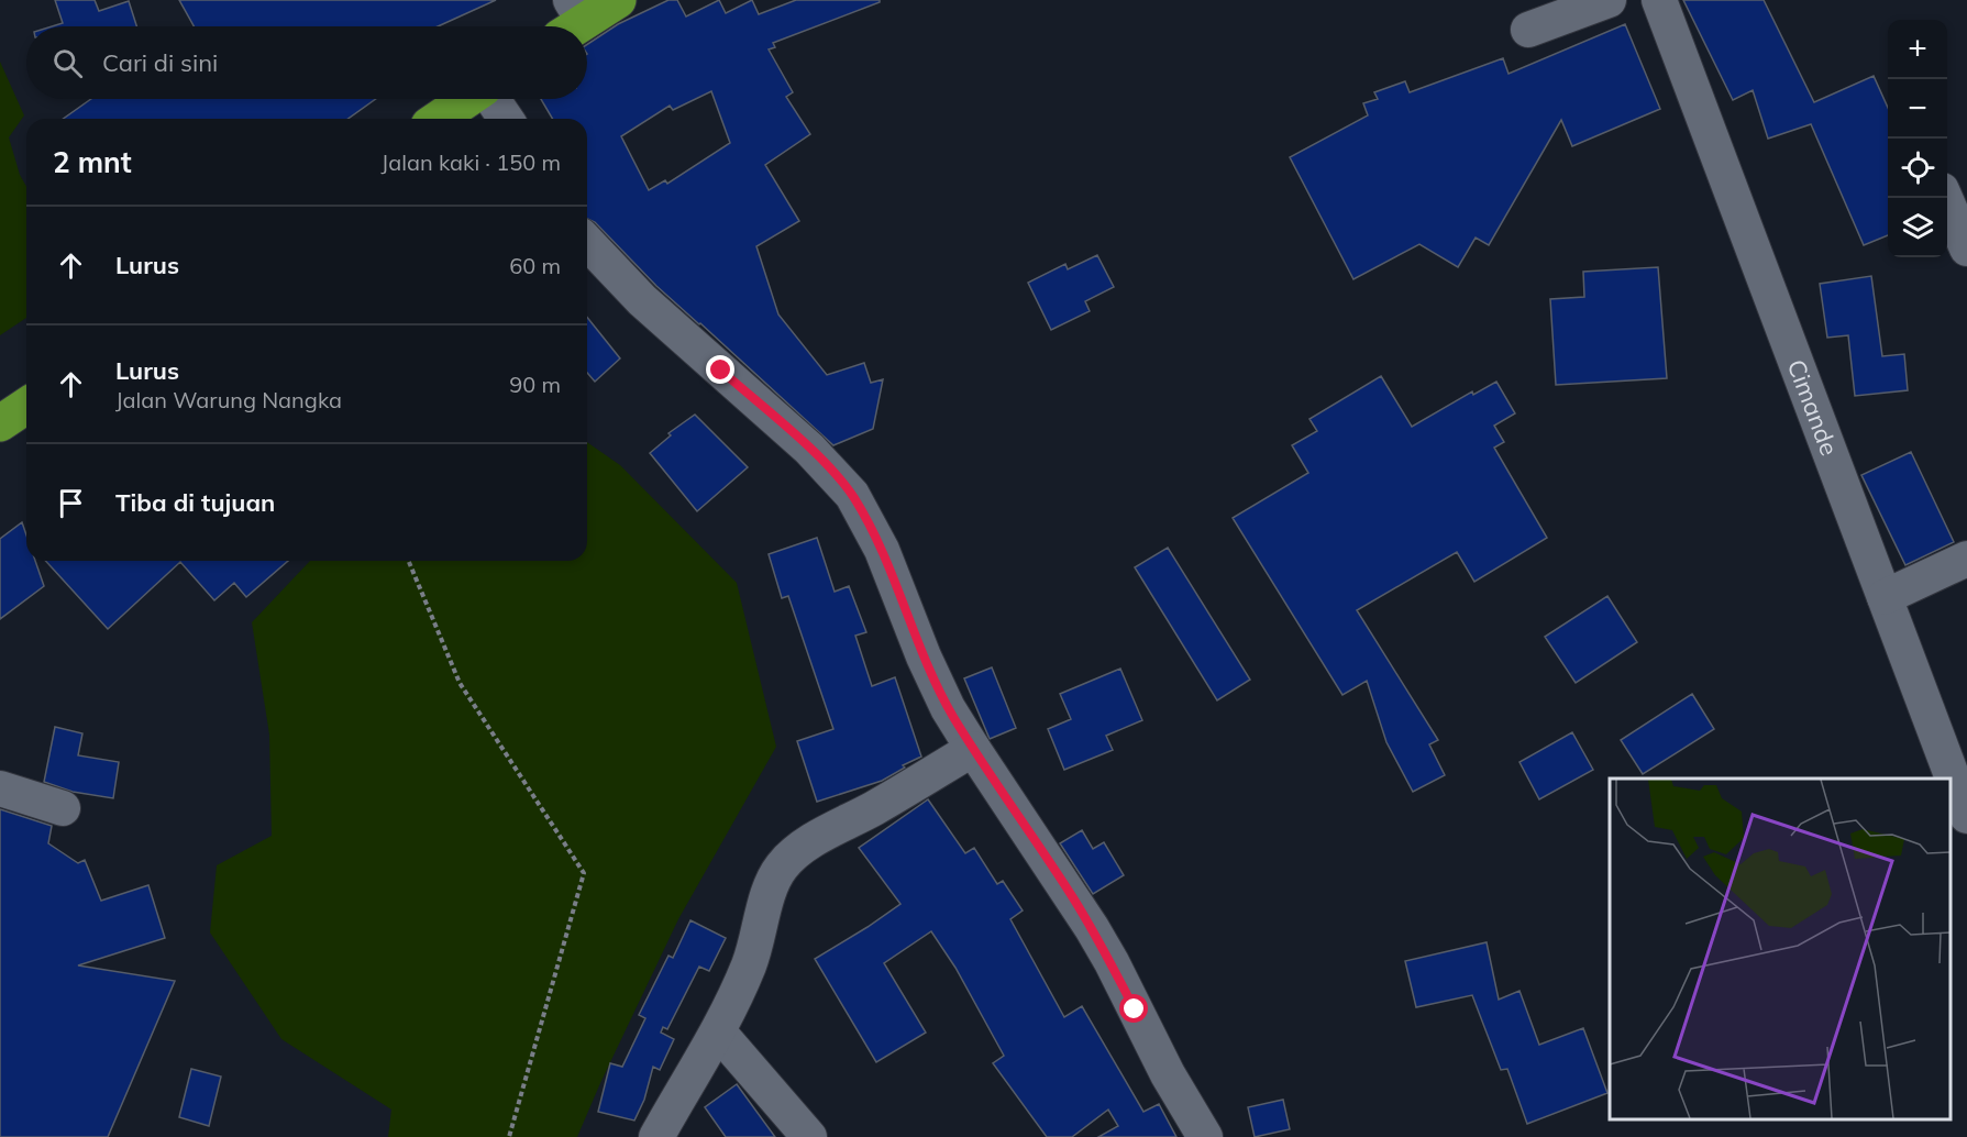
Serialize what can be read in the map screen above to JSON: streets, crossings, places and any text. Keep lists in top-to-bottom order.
{
  "streets": {
    "street": ["Cimande"]
  },
  "page": {
    "map_buttons": ["+", "−"],
    "search": "Cari di sini",
    "heading": ["2 mnt", "Jalan kaki · 150 m"],
    "list": [
      ["Lurus", "60 m"],
      ["Lurus", "Jalan Warung Nangka", "90 m"],
      "Tiba di tujuan"
    ]
  }
}
